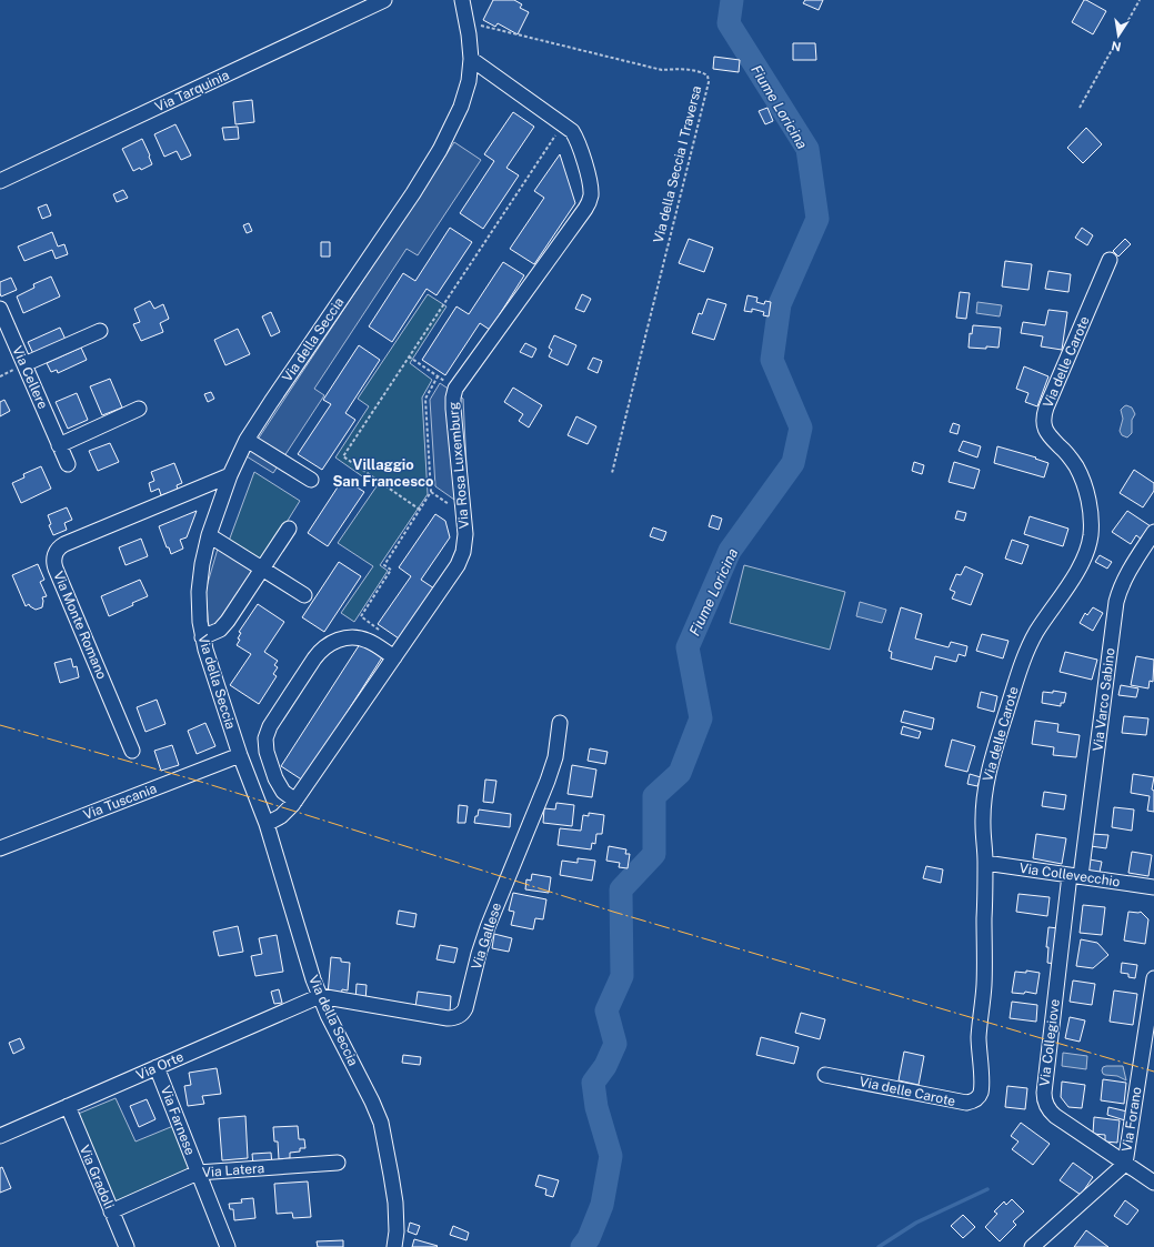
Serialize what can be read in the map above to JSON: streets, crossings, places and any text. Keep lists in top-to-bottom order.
{
  "streets": {
    "street": [
      "Via Tarquinia",
      "Via della Seccia",
      "Via delle Carote",
      "Via Cellere",
      "Via Rosa Luxemburg",
      "Via Monte Romano",
      "Via Varco Sabino",
      "Via Tuscania",
      "Via Collevecchio",
      "Via Gallese",
      "Via Collegiove",
      "Via Orte",
      "Via Forano",
      "Via Farnese",
      "Via Latera",
      "Via Gradoli"
    ],
    "path": ["Via della Seccia I Traversa"]
  },
  "crossings": [
    ["Via della Seccia I Traversa", "Via della Seccia"],
    ["Via della Seccia", "Via Rosa Luxemburg"],
    ["Via della Seccia", "Via Monte Romano"],
    ["Via della Seccia", "Via Tuscania"],
    ["Via della Seccia", "Via Gallese"],
    ["Via della Seccia", "Via Orte"],
    ["Via delle Carote", "Via Collevecchio"],
    ["Via Varco Sabino", "Via Collevecchio"],
    ["Via Varco Sabino", "Via Collegiove"],
    ["Via Collevecchio", "Via Collegiove"],
    ["Via Gallese", "Via Orte"],
    ["Via Collegiove", "Via Forano"],
    ["Via Orte", "Via Farnese"],
    ["Via Orte", "Via Gradoli"],
    ["Via Farnese", "Via Latera"],
    ["Via Latera", "Via Gradoli"]
  ],
  "districts": ["Villaggio San Francesco"],
  "water": ["Fiume Loricina"],
  "north": "bottom"
}
